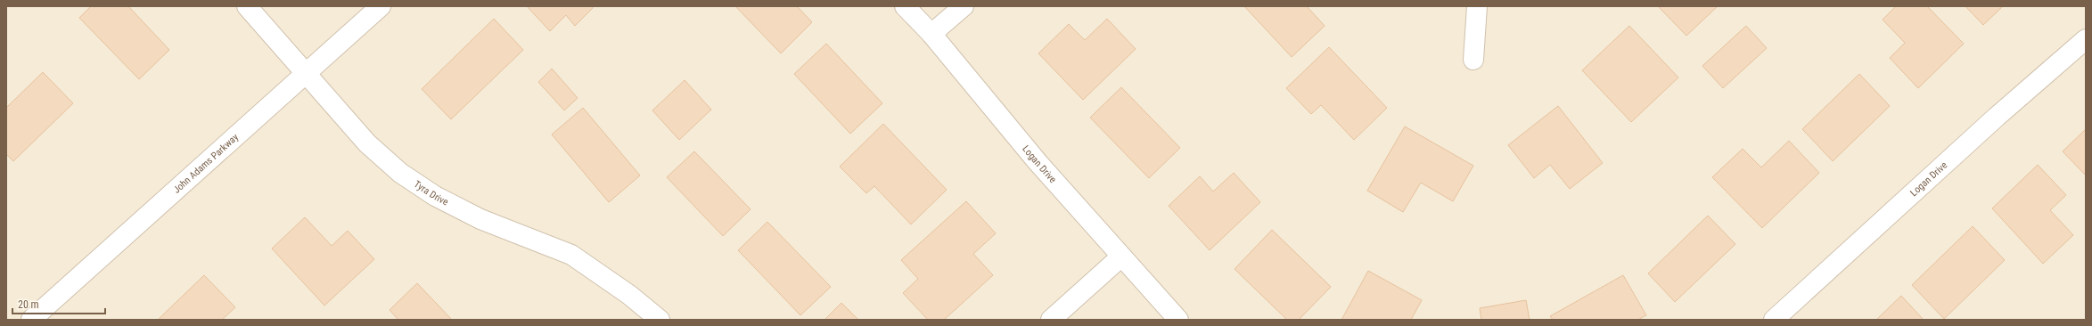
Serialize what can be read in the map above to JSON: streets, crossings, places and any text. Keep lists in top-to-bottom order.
{
  "streets": {
    "street": ["John Adams Parkway", "Logan Drive", "Tyra Drive"]
  },
  "crossings": [
    ["John Adams Parkway", "Tyra Drive"]
  ],
  "scale_bar": "20 m"
}
